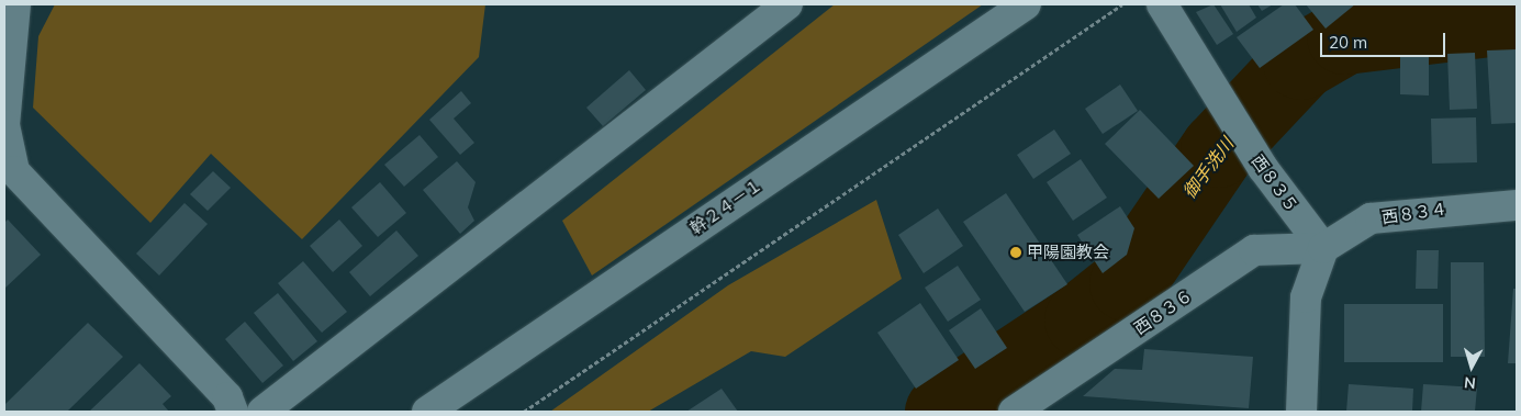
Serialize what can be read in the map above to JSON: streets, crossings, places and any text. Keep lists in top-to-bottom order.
{
  "streets": {
    "street": [
      "西８３５",
      "幹２４－１",
      "西８３４",
      "西８３６"
    ]
  },
  "crossings": [
    ["西８３５", "西８３４"],
    ["西８３５", "西８３６"],
    ["西８３４", "西８３６"]
  ],
  "water": ["御手洗川"],
  "places": ["甲陽園教会"],
  "scale_bar": "20 m",
  "north": "bottom"
}
